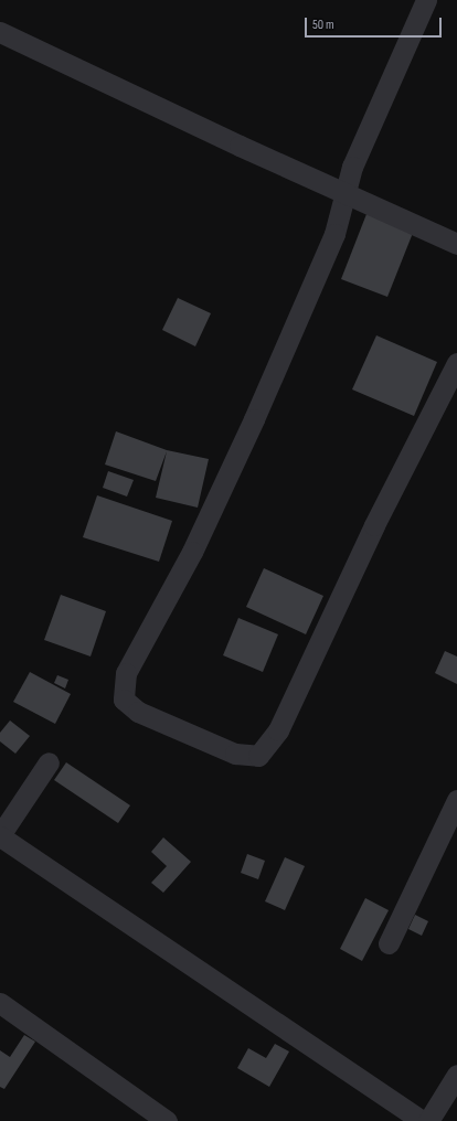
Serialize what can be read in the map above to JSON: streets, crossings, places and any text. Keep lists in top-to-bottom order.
{
  "scale_bar": "50 m"
}
